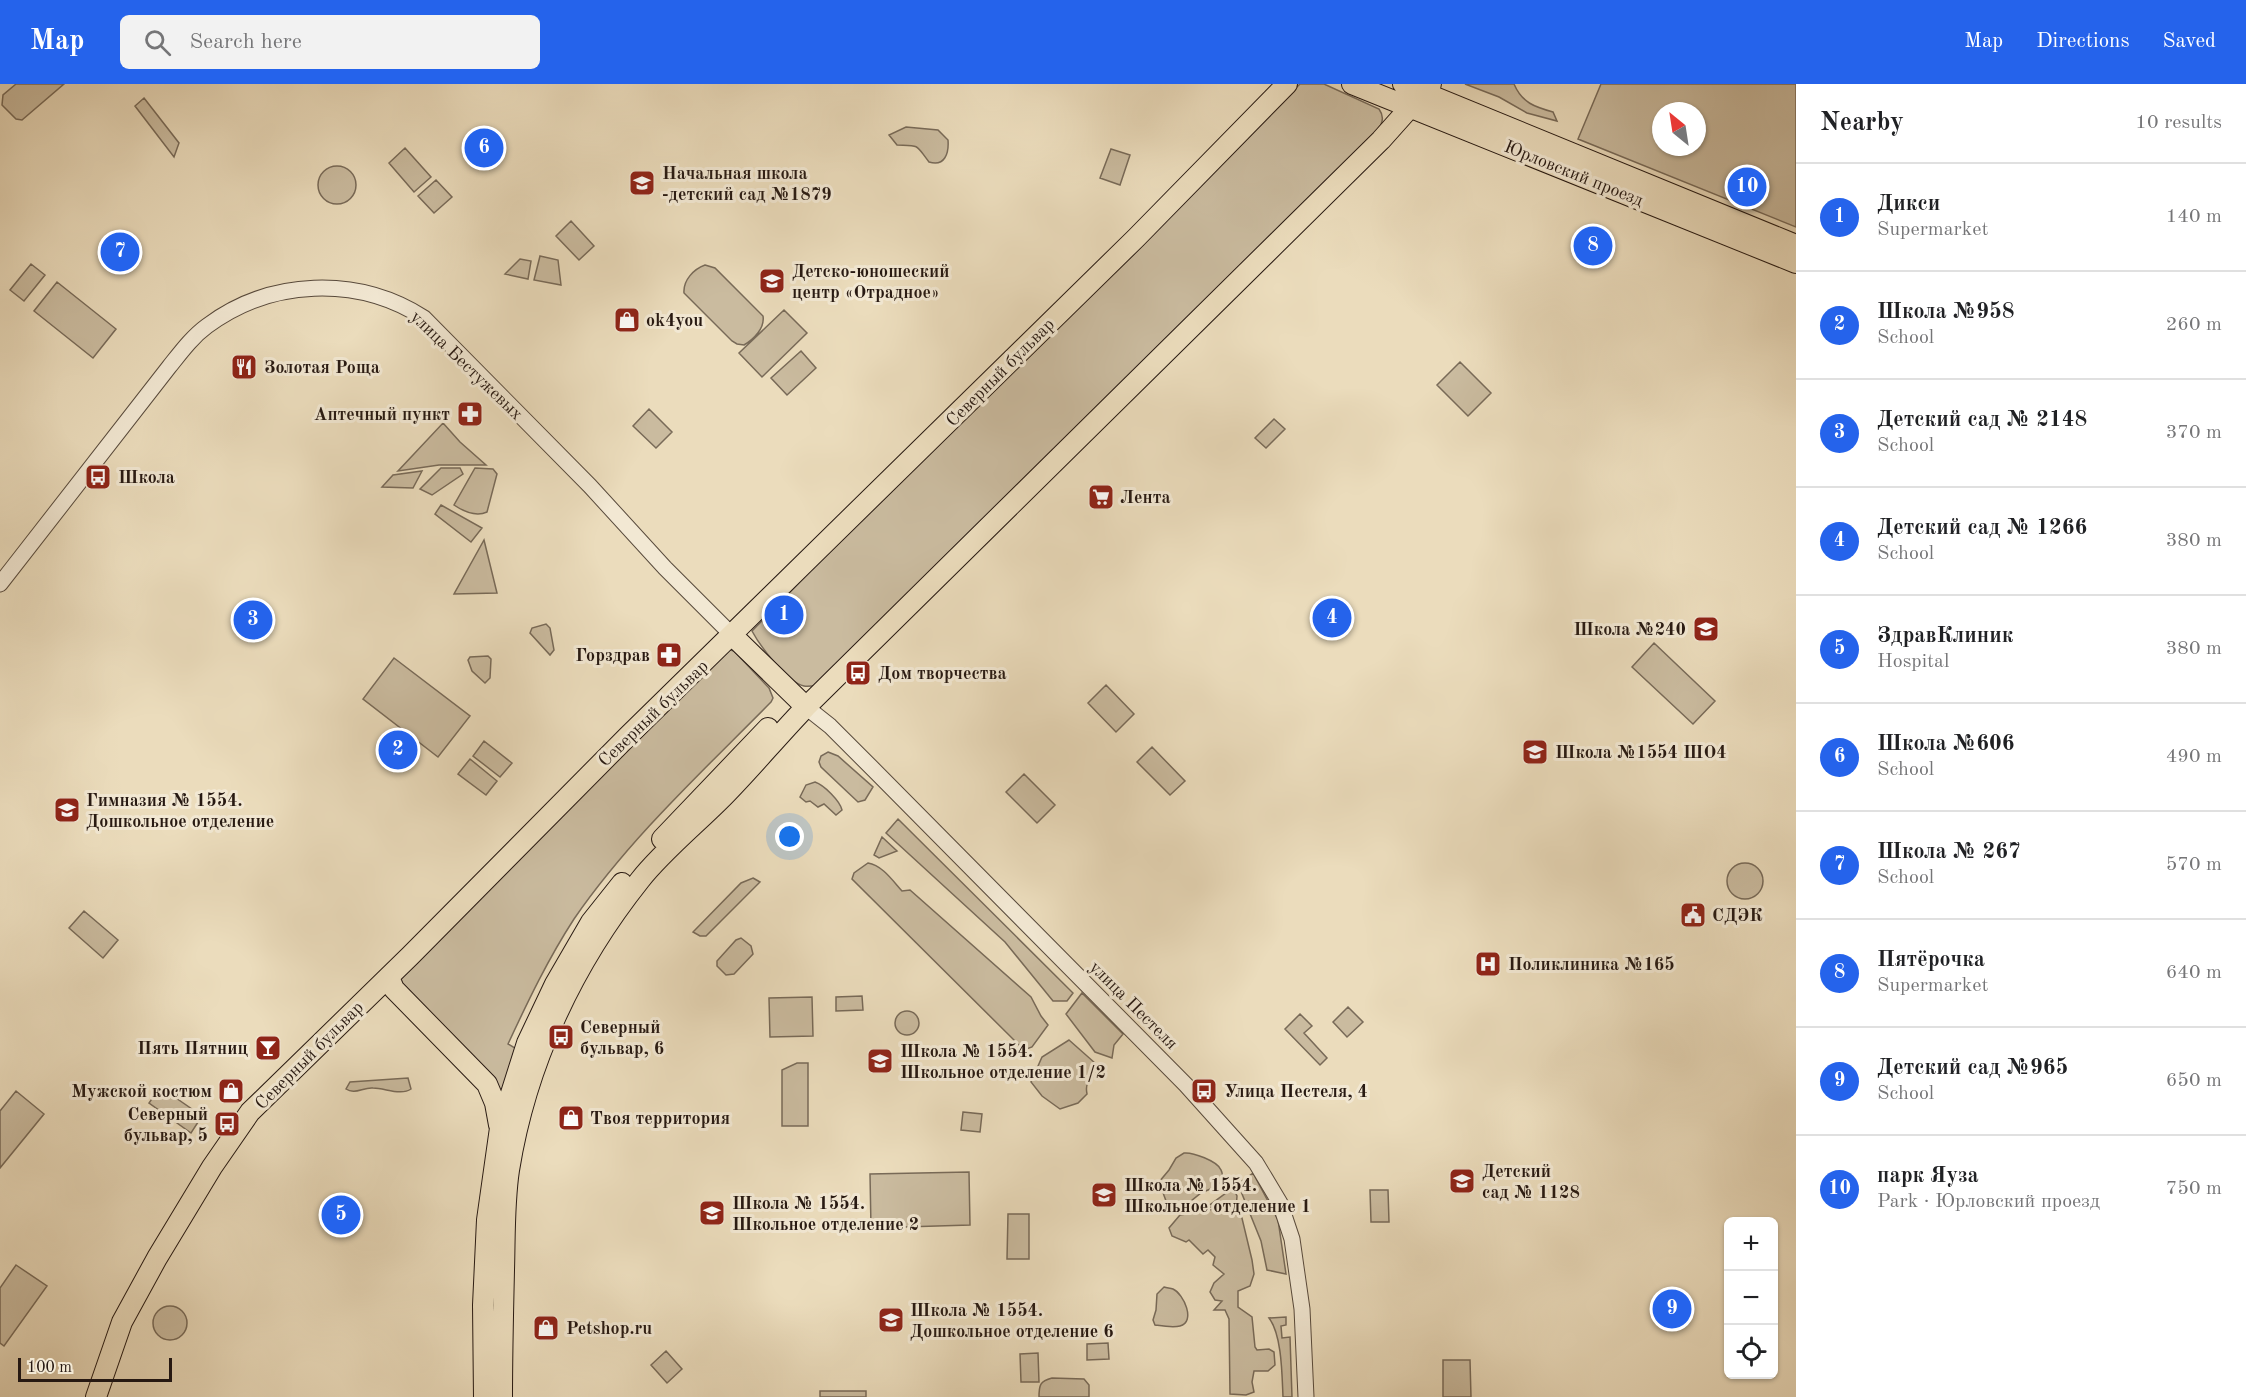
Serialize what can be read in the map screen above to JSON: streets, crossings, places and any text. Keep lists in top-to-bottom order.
{
  "streets": {
    "main road": ["Юрловский проезд", "улица Бестужевых", "Северный бульвар"],
    "street": ["улица Пестеля"]
  },
  "crossings": [
    ["улица Бестужевых", "Северный бульвар"],
    ["улица Бестужевых", "улица Пестеля"]
  ],
  "places": {
    "school or university": [
      "Начальная школа -детский сад №1879",
      "Детско-юношеский центр «Отрадное»",
      "Школа №240",
      "Школа №1554 ШО4",
      "Гимназия № 1554. Дошкольное отделение",
      "Школа № 1554. Школьное отделение 1/2",
      "Детский сад № 1128",
      "Школа № 1554. Школьное отделение 1",
      "Школа № 1554. Школьное отделение 2",
      "Школа № 1554. Дошкольное отделение 6"
    ],
    "shop": [
      "ok4you",
      "Мужской костюм",
      "Твоя территория",
      "Petshop.ru"
    ],
    "restaurant": ["Золотая Роща"],
    "pharmacy": ["Аптечный пункт", "Горздрав"],
    "bus stop": [
      "Школа",
      "Дом творчества",
      "Северный бульвар, 6",
      "Улица Пестеля, 4",
      "Северный бульвар, 5"
    ],
    "supermarket": ["Лента"],
    "public building": ["СДЭК"],
    "hospital": ["Поликлиника №165"],
    "bar": ["Пять Пятниц"]
  },
  "scale_bar": "100 m",
  "north": "top left",
  "page": {
    "header": "Map",
    "search": "Search here",
    "nav": ["Map", "Directions", "Saved"],
    "heading": ["Nearby", "10 results"],
    "pins": [
      "6",
      "10",
      "8",
      "7",
      "1",
      "4",
      "3",
      "2",
      "5",
      "9"
    ],
    "list": [
      {
        "mark": "1",
        "name": "Дикси",
        "note": "Supermarket",
        "value": "140 m"
      },
      {
        "mark": "2",
        "name": "Школа №958",
        "note": "School",
        "value": "260 m"
      },
      {
        "mark": "3",
        "name": "Детский сад № 2148",
        "note": "School",
        "value": "370 m"
      },
      {
        "mark": "4",
        "name": "Детский сад № 1266",
        "note": "School",
        "value": "380 m"
      },
      {
        "mark": "5",
        "name": "ЗдравКлиник",
        "note": "Hospital",
        "value": "380 m"
      },
      {
        "mark": "6",
        "name": "Школа №606",
        "note": "School",
        "value": "490 m"
      },
      {
        "mark": "7",
        "name": "Школа № 267",
        "note": "School",
        "value": "570 m"
      },
      {
        "mark": "8",
        "name": "Пятёрочка",
        "note": "Supermarket",
        "value": "640 m"
      },
      {
        "mark": "9",
        "name": "Детский сад №965",
        "note": "School",
        "value": "650 m"
      },
      {
        "mark": "10",
        "name": "парк Яуза",
        "note": "Park · Юрловский проезд",
        "value": "750 m"
      }
    ],
    "map_buttons": ["+", "−"],
    "scale": "100 m"
  }
}
